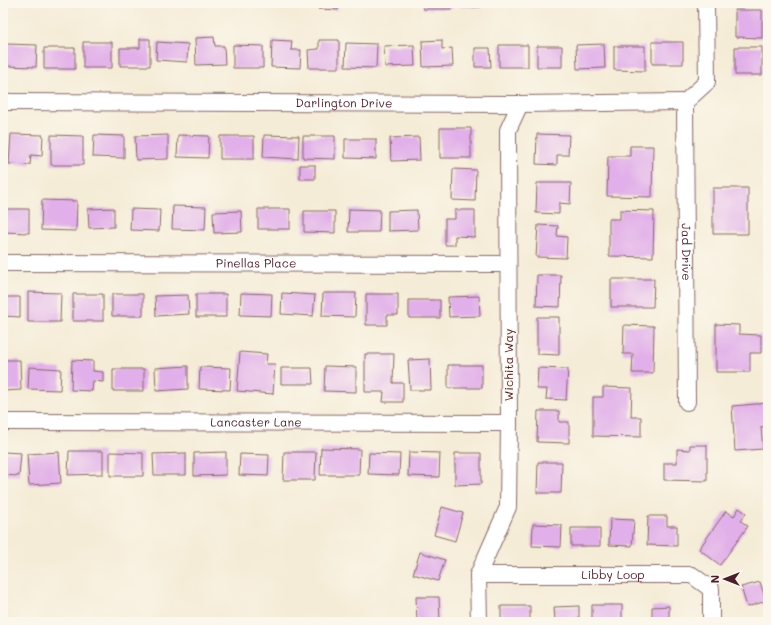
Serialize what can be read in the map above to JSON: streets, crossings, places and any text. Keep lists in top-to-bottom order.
{
  "streets": {
    "street": [
      "Darlington Drive",
      "Jad Drive",
      "Pinellas Place",
      "Wichita Way",
      "Lancaster Lane",
      "Libby Loop"
    ]
  },
  "crossings": [
    ["Darlington Drive", "Jad Drive"],
    ["Darlington Drive", "Wichita Way"],
    ["Pinellas Place", "Wichita Way"],
    ["Wichita Way", "Lancaster Lane"],
    ["Wichita Way", "Libby Loop"]
  ],
  "north": "left"
}
